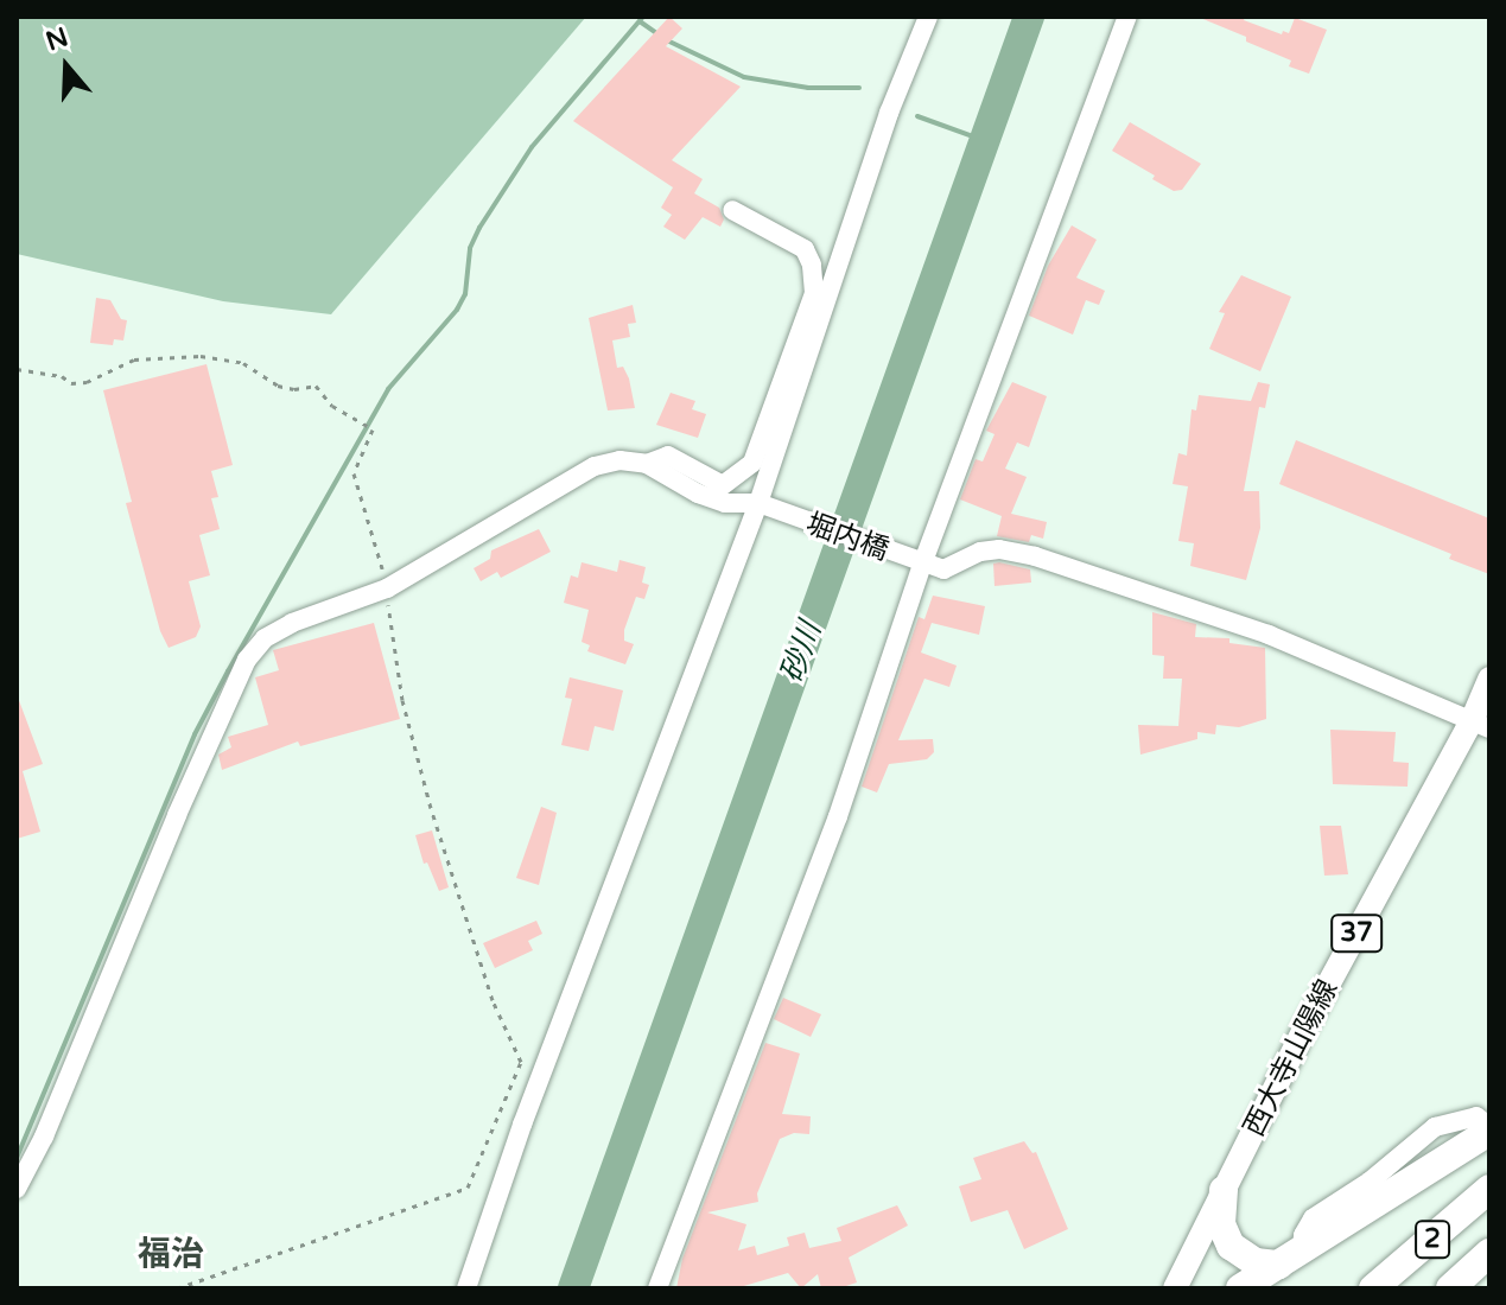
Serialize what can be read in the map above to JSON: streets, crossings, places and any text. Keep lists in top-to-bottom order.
{
  "streets": {
    "highway": ["2"],
    "main road": ["37", "西大寺山陽線"],
    "street": ["堀内橋"]
  },
  "districts": ["福治"],
  "water": ["砂川"],
  "north": "top"
}
